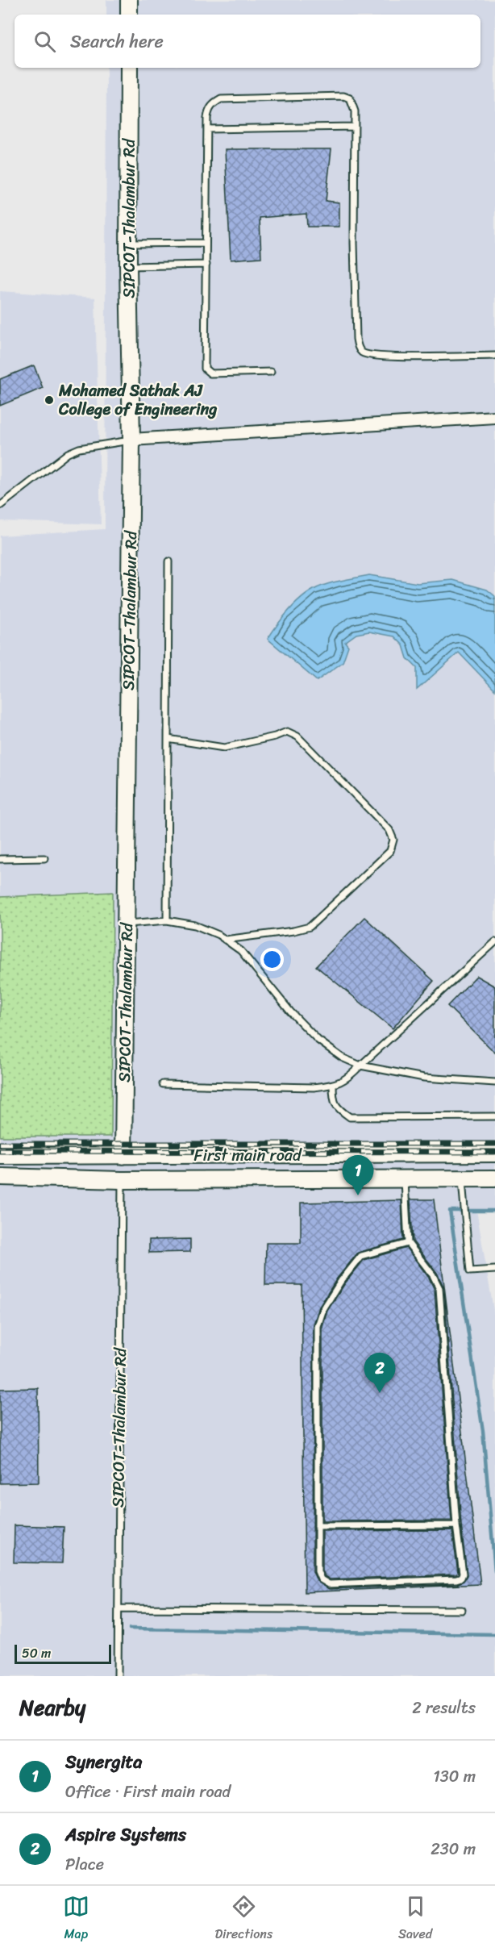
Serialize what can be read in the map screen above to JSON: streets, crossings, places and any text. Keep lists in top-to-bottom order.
{
  "streets": {
    "street": ["SIPCOT-Thalambur Rd", "First main road"]
  },
  "crossings": [
    ["SIPCOT-Thalambur Rd", "First main road"]
  ],
  "places": ["Mohamed Sathak AJ College of Engineering"],
  "scale_bar": "50 m",
  "page": {
    "search": "Search here",
    "pins": ["1", "2"],
    "scale": "50 m",
    "heading": ["Nearby", "2 results"],
    "list": [
      {
        "mark": "1",
        "name": "Synergita",
        "note": "Office · First main road",
        "value": "130 m"
      },
      {
        "mark": "2",
        "name": "Aspire Systems",
        "note": "Place",
        "value": "230 m"
      }
    ],
    "nav": ["Map", "Directions", "Saved"]
  }
}
